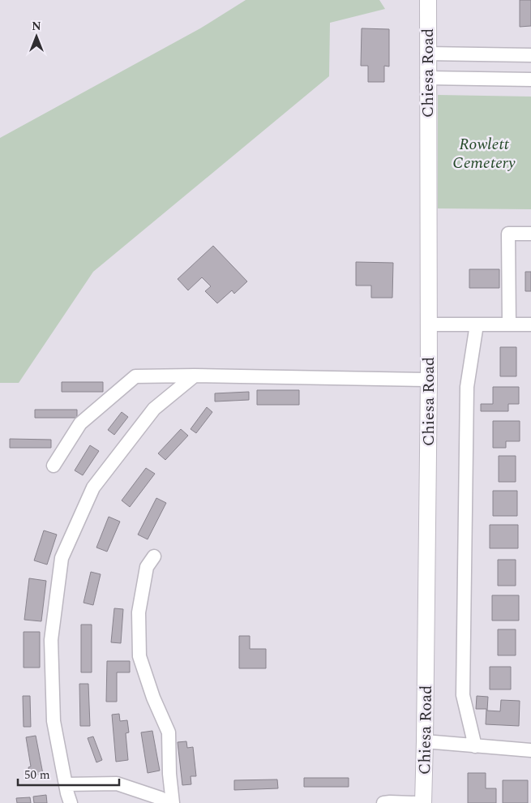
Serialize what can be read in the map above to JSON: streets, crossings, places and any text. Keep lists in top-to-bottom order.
{
  "streets": {
    "main road": ["Chiesa Road"]
  },
  "parks": ["Rowlett Cemetery"],
  "scale_bar": "50 m",
  "north": "top"
}
